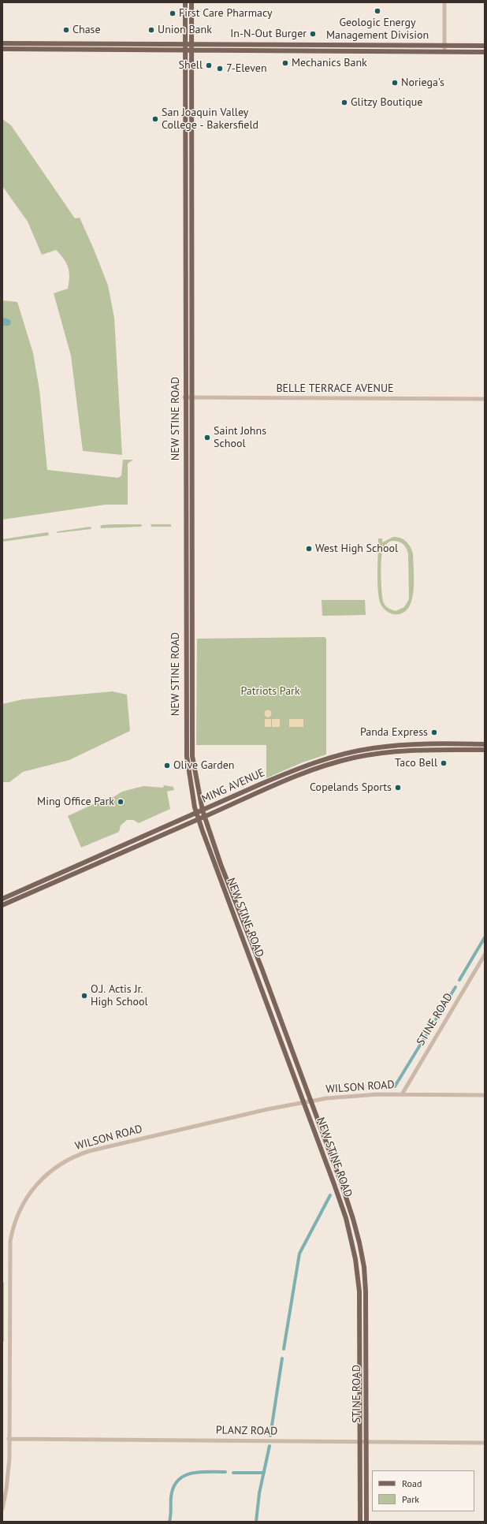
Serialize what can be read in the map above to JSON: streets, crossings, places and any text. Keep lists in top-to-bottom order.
{
  "streets": {
    "main road": ["NEW STINE ROAD", "MING AVENUE", "STINE ROAD"],
    "street": ["BELLE TERRACE AVENUE", "WILSON ROAD", "PLANZ ROAD"]
  },
  "crossings": [
    ["BELLE TERRACE AVENUE", "NEW STINE ROAD"],
    ["NEW STINE ROAD", "MING AVENUE"],
    ["NEW STINE ROAD", "STINE ROAD"],
    ["NEW STINE ROAD", "WILSON ROAD"],
    ["STINE ROAD", "WILSON ROAD"],
    ["STINE ROAD", "PLANZ ROAD"],
    ["WILSON ROAD", "PLANZ ROAD"]
  ],
  "parks": ["Patriots Park"],
  "places": [
    "Geologic Energy Management Division",
    "First Care Pharmacy",
    "Chase",
    "Union Bank",
    "In-N-Out Burger",
    "Mechanics Bank",
    "Shell",
    "7-Eleven",
    "Noriega's",
    "Glitzy Boutique",
    "San Joaquin Valley College - Bakersfield",
    "Saint Johns School",
    "West High School",
    "Panda Express",
    "Taco Bell",
    "Olive Garden",
    "Copelands Sports",
    "Ming Office Park",
    "O.J. Actis Jr. High School"
  ],
  "legend": ["Road", "Park"]
}
